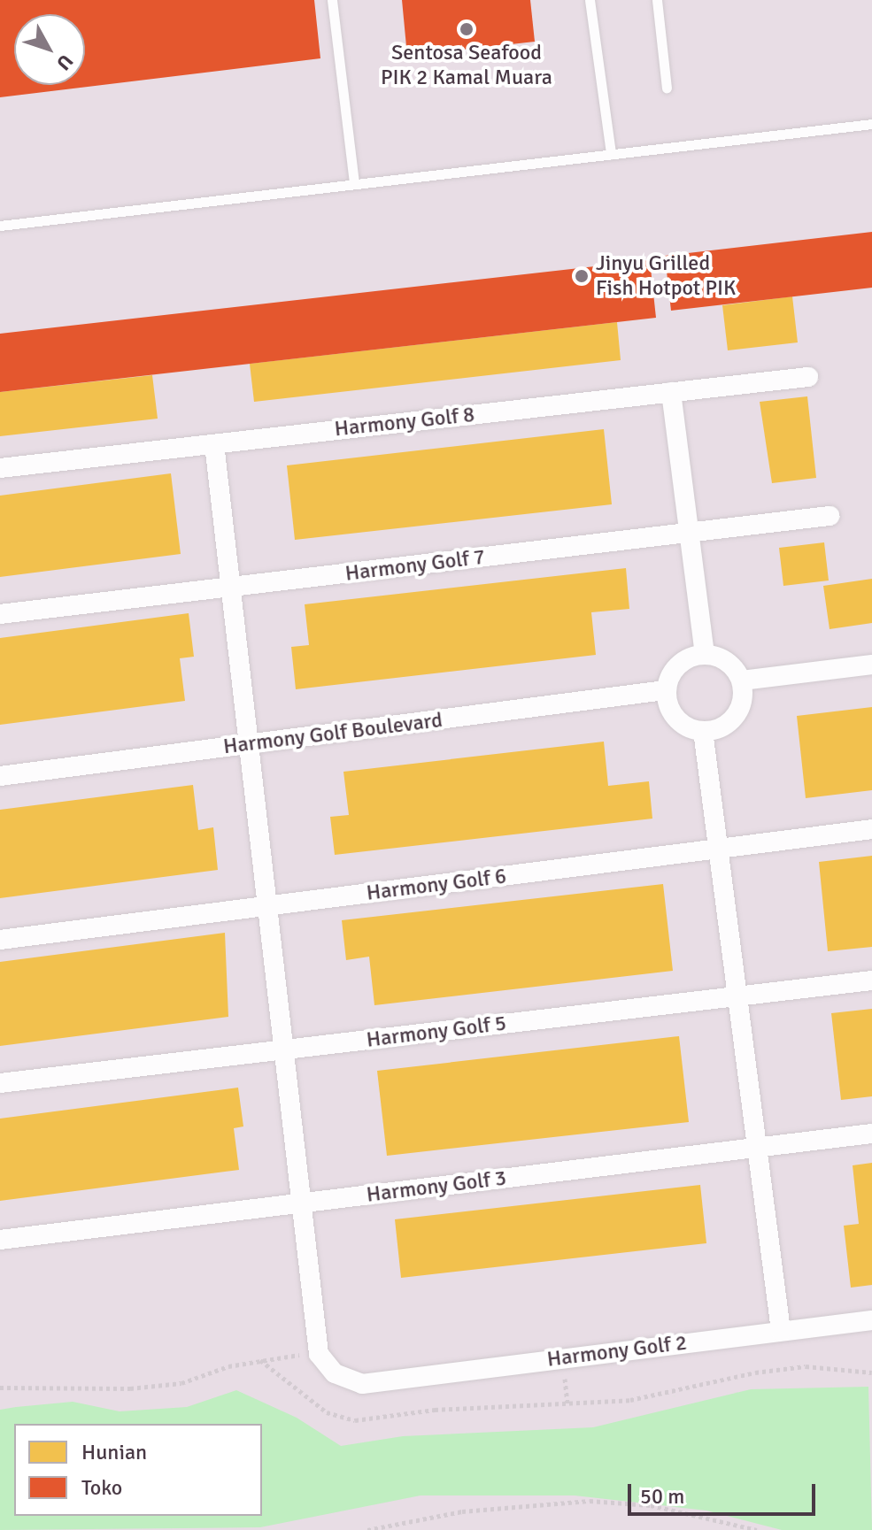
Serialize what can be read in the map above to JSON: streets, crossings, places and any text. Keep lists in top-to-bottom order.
{
  "streets": {
    "street": [
      "Harmony Golf 8",
      "Harmony Golf 7",
      "Harmony Golf Boulevard",
      "Harmony Golf 6",
      "Harmony Golf 5",
      "Harmony Golf 3",
      "Harmony Golf 2"
    ]
  },
  "places": ["Sentosa Seafood PIK 2 Kamal Muara", "Jinyu Grilled Fish Hotpot PIK"],
  "legend": ["Hunian", "Toko"],
  "scale_bar": "50 m",
  "north": "bottom right"
}
